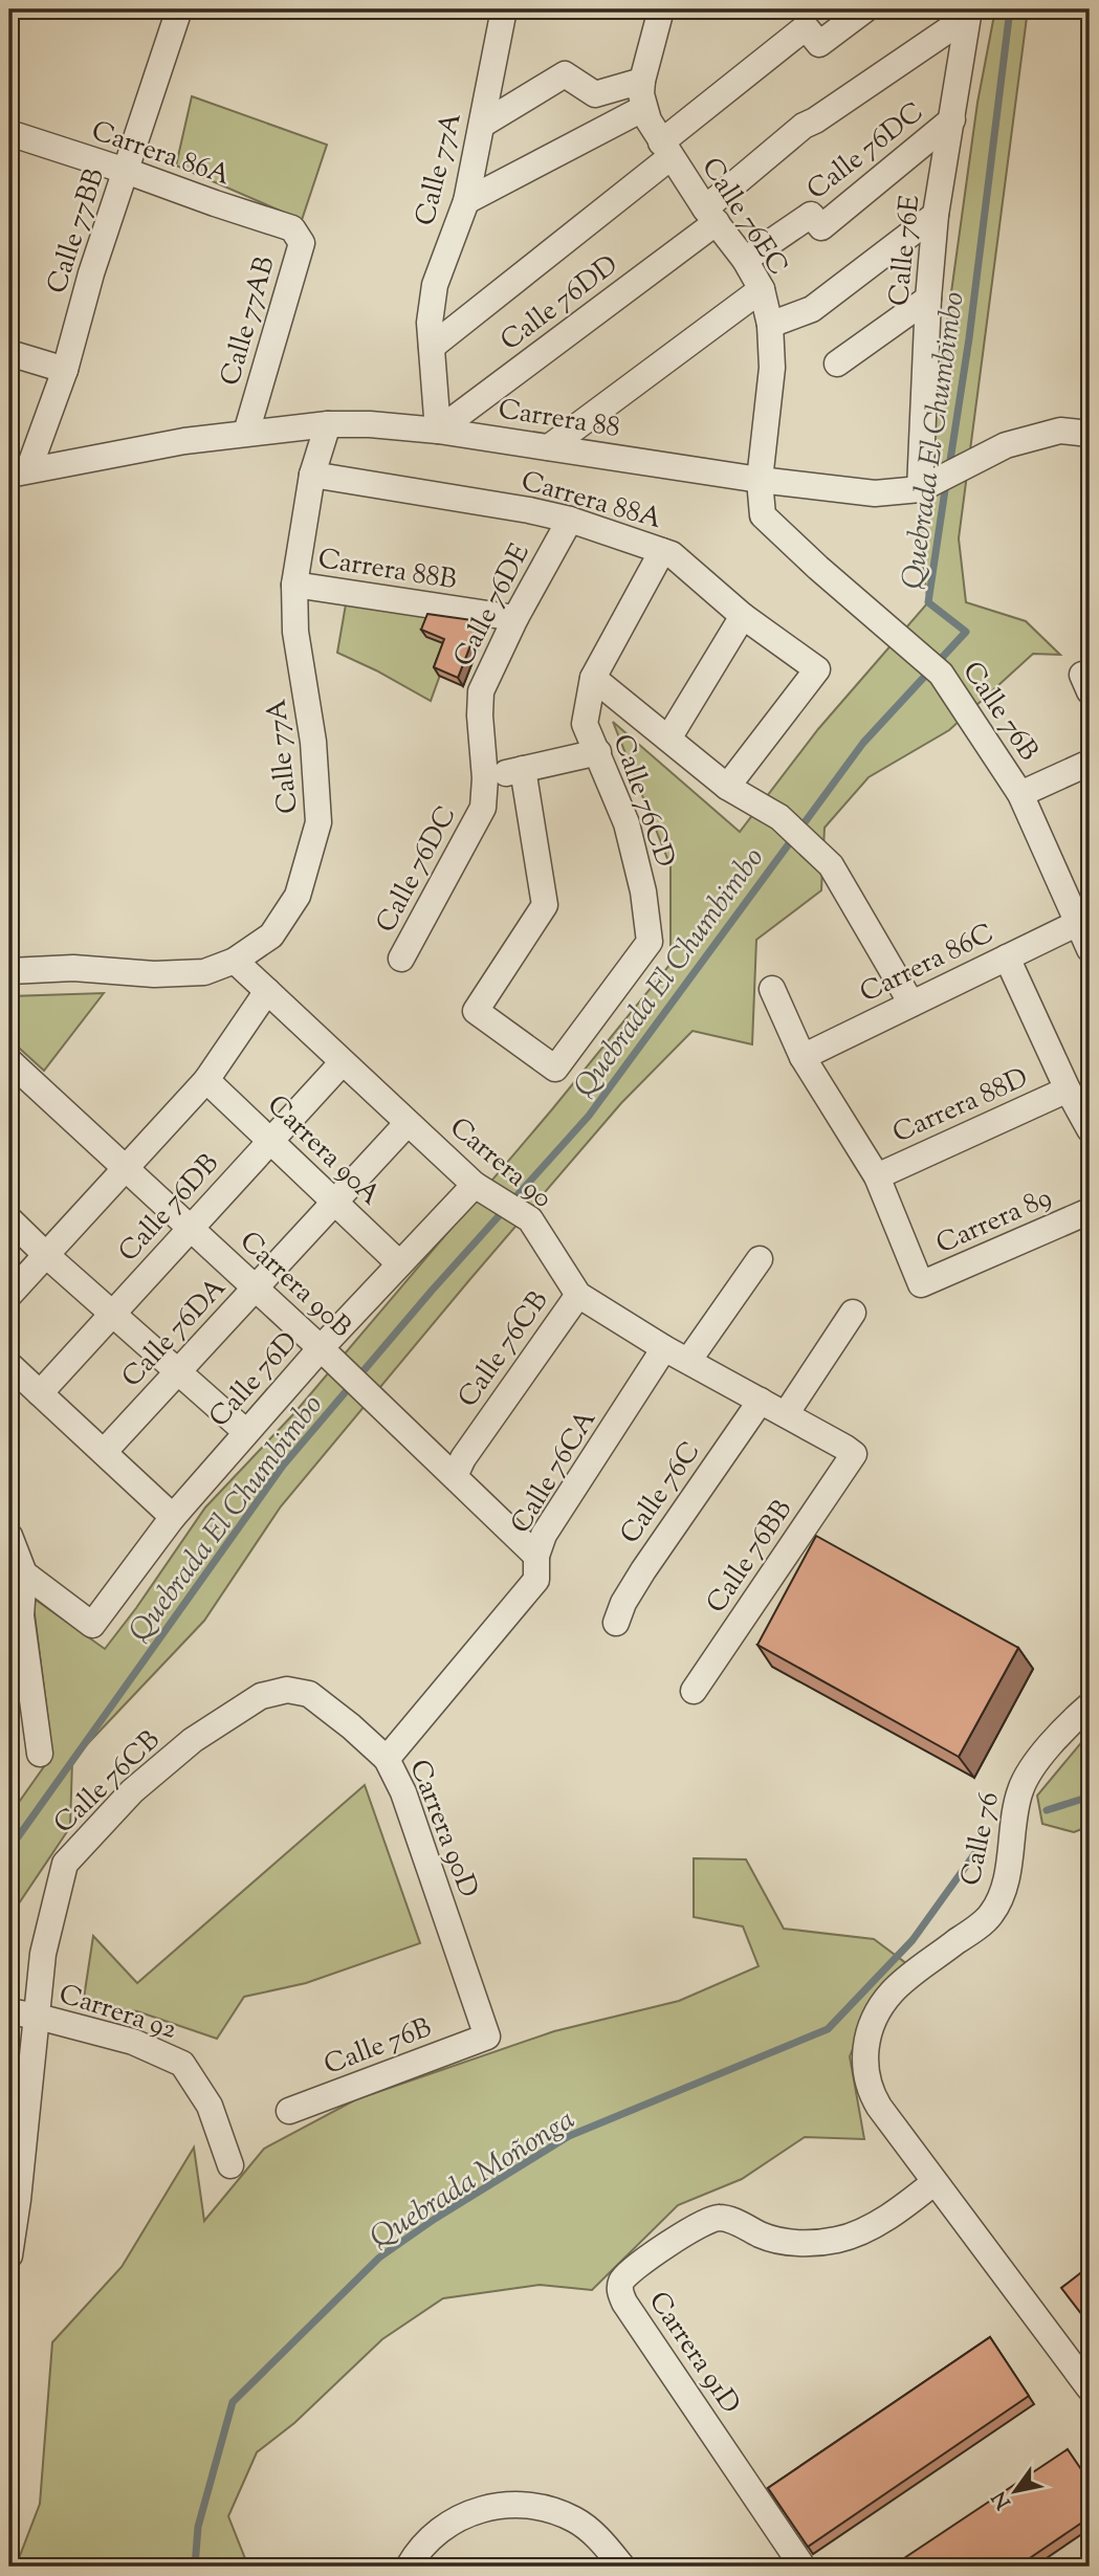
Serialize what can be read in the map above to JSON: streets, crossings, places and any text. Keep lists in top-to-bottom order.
{
  "streets": {
    "street": [
      "Calle 76DC",
      "Carrera 86A",
      "Calle 77A",
      "Calle 76EC",
      "Calle 77BB",
      "Calle 76E",
      "Calle 76DD",
      "Calle 77AB",
      "Carrera 88",
      "Carrera 88A",
      "Carrera 88B",
      "Calle 76DE",
      "Calle 76B",
      "Calle 76CD",
      "Carrera 86C",
      "Carrera 88D",
      "Carrera 90A",
      "Carrera 90",
      "Calle 76DB",
      "Carrera 89",
      "Carrera 90B",
      "Calle 76DA",
      "Calle 76CB",
      "Calle 76D",
      "Calle 76CA",
      "Calle 76C",
      "Calle 76BB",
      "Carrera 90D",
      "Calle 76",
      "Carrera 92",
      "Carrera 91D"
    ]
  },
  "crossings": [
    ["Calle 76DC", "Calle 76EC"],
    ["Calle 76DC", "Calle 76E"],
    ["Calle 76DC", "Calle 76DE"],
    ["Carrera 86A", "Calle 77BB"],
    ["Carrera 86A", "Calle 77AB"],
    ["Calle 77A", "Calle 76DD"],
    ["Calle 77A", "Carrera 88"],
    ["Calle 77A", "Carrera 88A"],
    ["Calle 77A", "Carrera 88B"],
    ["Calle 77A", "Carrera 90"],
    ["Calle 76EC", "Calle 76DD"],
    ["Calle 76EC", "Carrera 88"],
    ["Calle 76EC", "Calle 76B"],
    ["Calle 77BB", "Carrera 88"],
    ["Calle 76E", "Calle 76DD"],
    ["Calle 76E", "Carrera 88"],
    ["Calle 76DD", "Carrera 88"],
    ["Calle 77AB", "Carrera 88"],
    ["Carrera 88", "Calle 76B"],
    ["Carrera 88A", "Calle 76DE"],
    ["Carrera 88B", "Calle 76DE"],
    ["Calle 76B", "Carrera 86C"],
    ["Calle 76B", "Carrera 90D"],
    ["Carrera 88D", "Carrera 89"],
    ["Carrera 90A", "Calle 76DB"],
    ["Carrera 90A", "Calle 76DA"],
    ["Carrera 90A", "Calle 76D"],
    ["Carrera 90", "Calle 76DB"],
    ["Carrera 90", "Calle 76DA"],
    ["Carrera 90", "Calle 76CB"],
    ["Carrera 90", "Calle 76D"],
    ["Carrera 90", "Calle 76CA"],
    ["Carrera 90", "Calle 76C"],
    ["Carrera 90", "Calle 76BB"],
    ["Calle 76DB", "Carrera 90B"],
    ["Carrera 90B", "Calle 76DA"],
    ["Carrera 90B", "Calle 76CB"],
    ["Carrera 90B", "Calle 76D"],
    ["Carrera 90B", "Calle 76CA"],
    ["Calle 76CB", "Carrera 90D"],
    ["Calle 76CB", "Carrera 92"],
    ["Calle 76CA", "Carrera 90D"],
    ["Calle 76", "Carrera 91D"]
  ],
  "water": ["Quebrada El Chumbimbo", "Quebrada Moñonga"],
  "north": "bottom left"
}
